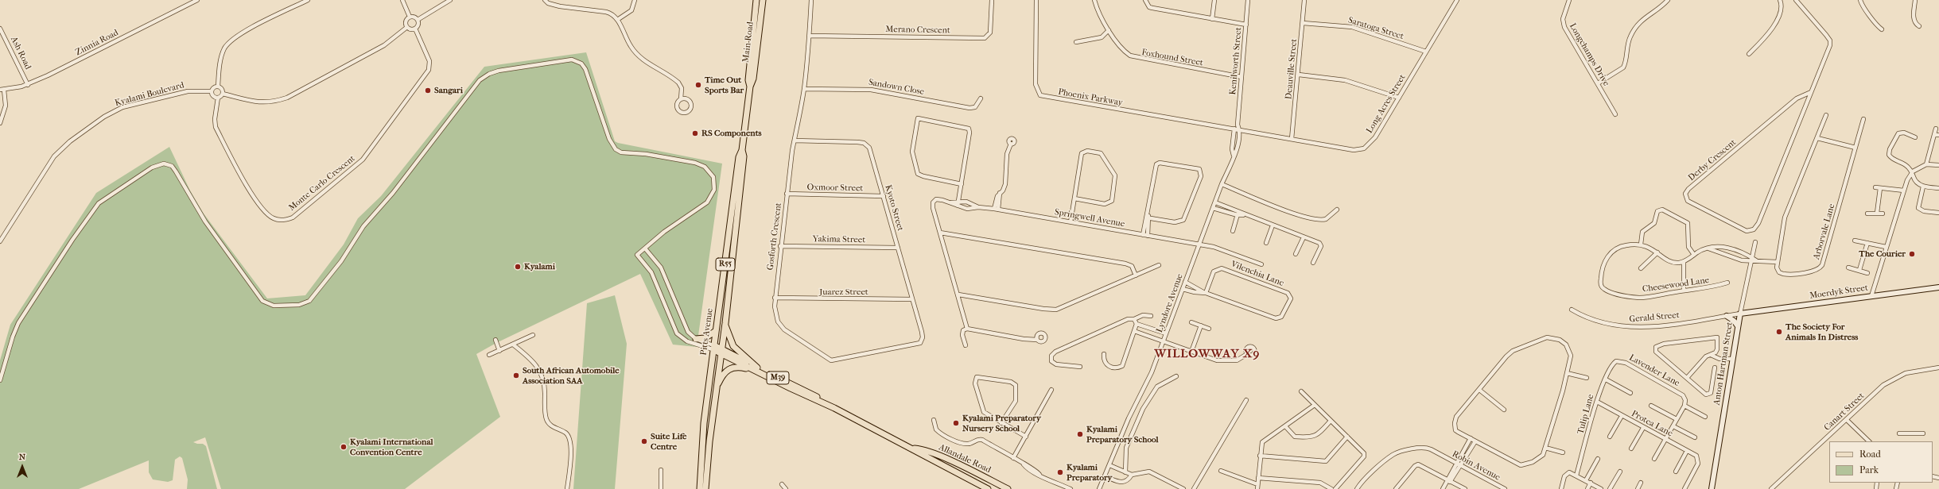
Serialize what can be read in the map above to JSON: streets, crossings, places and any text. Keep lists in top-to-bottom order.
{
  "streets": {
    "main road": [
      "Main Road",
      "R55",
      "Pitts Avenue",
      "M39",
      "Allandale Road"
    ],
    "street": [
      "Saratoga Street",
      "Merano Crescent",
      "Zinnia Road",
      "Ash Road",
      "Longchamps Drive",
      "Foxhound Street",
      "Kenilworth Street",
      "Deauville Street",
      "Sandown Close",
      "Kyalami Boulevard",
      "Phoenix Parkway",
      "Long Acres Street",
      "Derby Crescent",
      "Monte Carlo Crescent",
      "Oxmoor Street",
      "Kyoto Street",
      "Springwell Avenue",
      "Arborvale Lane",
      "Gosforth Crescent",
      "Yakima Street",
      "Vilenchia Lane",
      "Cheesewood Lane",
      "Juarez Street",
      "Moerdyk Street",
      "Lyndore Avenue",
      "Gerald Street",
      "Anton Hartman Street",
      "Lavender Lane",
      "Canart Street",
      "Tulip Lane",
      "Protea Lane",
      "Robin Avenue"
    ]
  },
  "crossings": [
    ["Saratoga Street", "Deauville Street"],
    ["Saratoga Street", "Long Acres Street"],
    ["Merano Crescent", "Gosforth Crescent"],
    ["Main Road", "Pitts Avenue"],
    ["Zinnia Road", "Ash Road"],
    ["Foxhound Street", "Kenilworth Street"],
    ["Deauville Street", "Long Acres Street"],
    ["Sandown Close", "Gosforth Crescent"],
    ["Kyalami Boulevard", "Monte Carlo Crescent"],
    ["Phoenix Parkway", "Long Acres Street"],
    ["Phoenix Parkway", "Lyndore Avenue"],
    ["Long Acres Street", "Lyndore Avenue"],
    ["Oxmoor Street", "Kyoto Street"],
    ["Oxmoor Street", "Gosforth Crescent"],
    ["Kyoto Street", "Gosforth Crescent"],
    ["Kyoto Street", "Yakima Street"],
    ["Kyoto Street", "Juarez Street"],
    ["Springwell Avenue", "Lyndore Avenue"],
    ["Gosforth Crescent", "Yakima Street"],
    ["Gosforth Crescent", "Juarez Street"],
    ["Vilenchia Lane", "Lyndore Avenue"],
    ["Moerdyk Street", "Gerald Street"],
    ["Moerdyk Street", "Anton Hartman Street"],
    ["Gerald Street", "Anton Hartman Street"],
    ["Pitts Avenue", "Allandale Road"],
    ["Lavender Lane", "Tulip Lane"],
    ["Tulip Lane", "Protea Lane"]
  ],
  "districts": ["WILLOWWAY X9"],
  "places": [
    "Time Out Sports Bar",
    "Sangari",
    "RS Components",
    "The Courier",
    "Kyalami",
    "The Society For Animals In Distress",
    "South African Automobile Association SAA",
    "Kyalami Preparatory Nursery School",
    "Kyalami Preparatory School",
    "Suite Life Centre",
    "Kyalami International Convention Centre",
    "Kyalami Preparatory"
  ],
  "legend": ["Road", "Park"],
  "north": "top"
}
